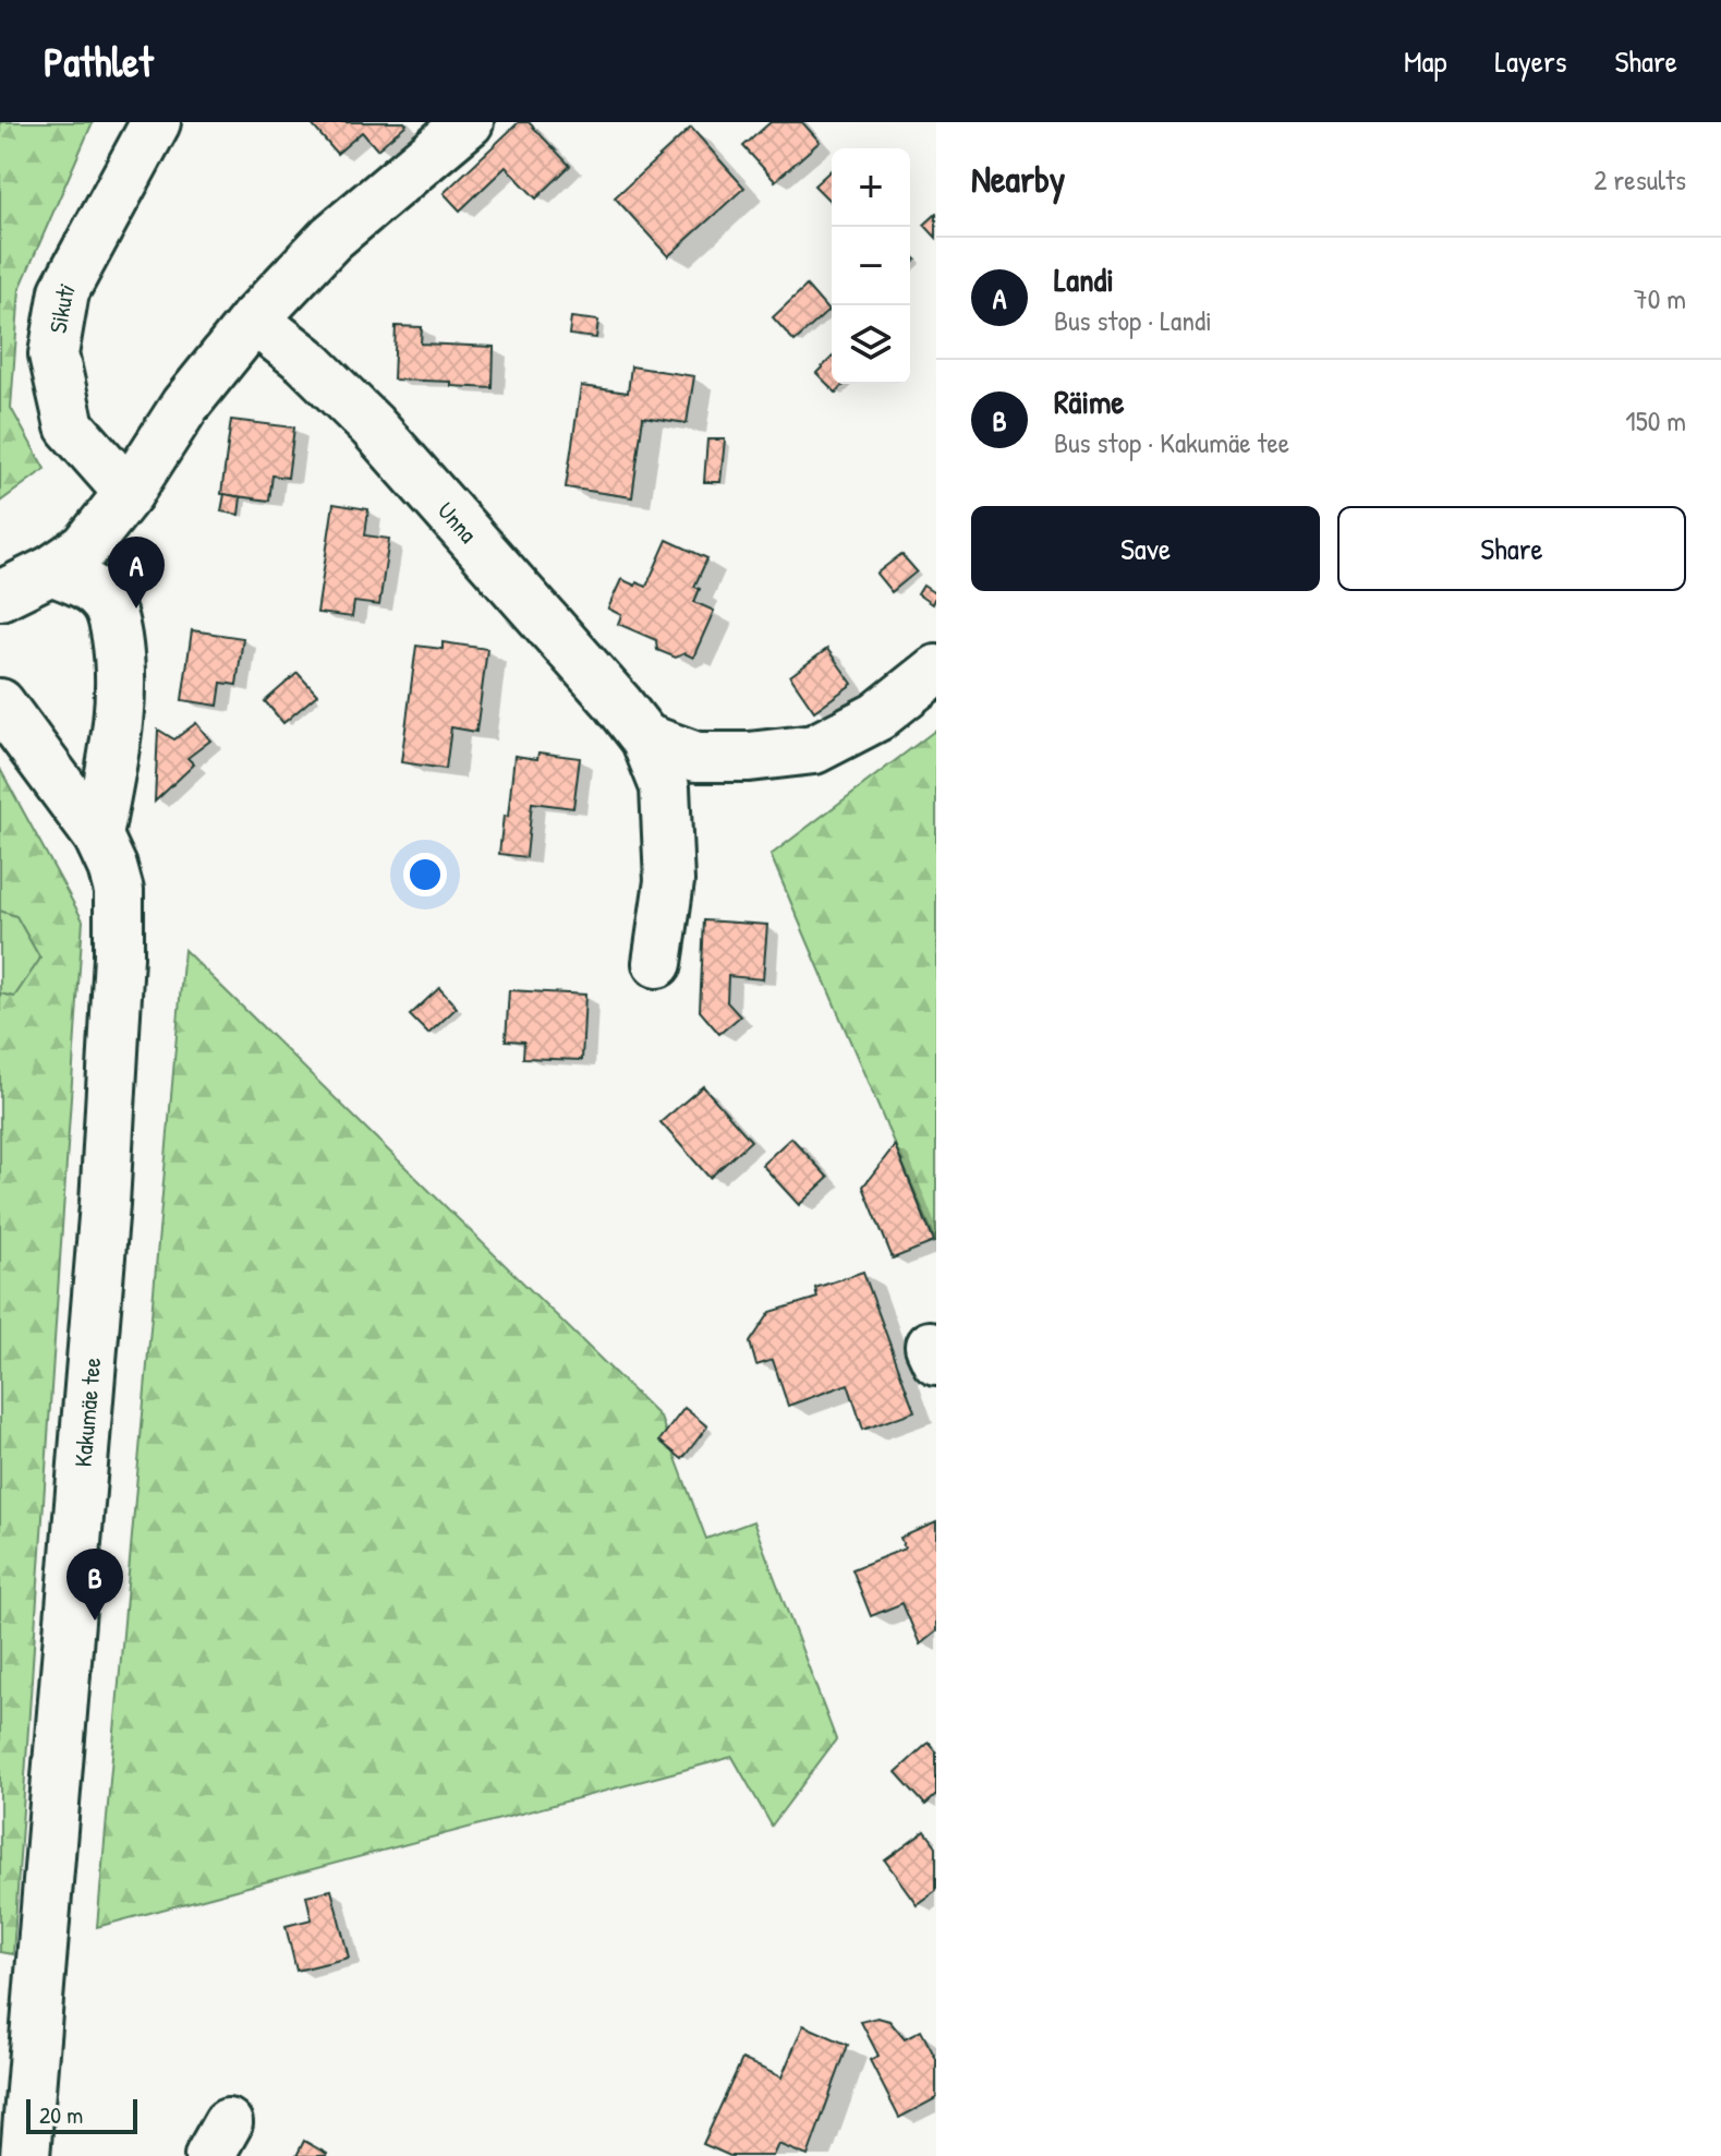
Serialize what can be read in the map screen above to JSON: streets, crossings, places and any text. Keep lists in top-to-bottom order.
{
  "streets": {
    "street": ["Sikuti", "Unna", "Kakumäe tee"]
  },
  "scale_bar": "20 m",
  "page": {
    "header": "Pathlet",
    "nav": ["Map", "Layers", "Share"],
    "heading": ["Nearby", "2 results"],
    "map_buttons": ["+", "−"],
    "list": [
      {
        "mark": "A",
        "name": "Landi",
        "note": "Bus stop · Landi",
        "value": "70 m"
      },
      {
        "mark": "B",
        "name": "Räime",
        "note": "Bus stop · Kakumäe tee",
        "value": "150 m"
      }
    ],
    "buttons": ["Save", "Share"],
    "pins": ["A", "B"],
    "scale": "20 m"
  }
}
